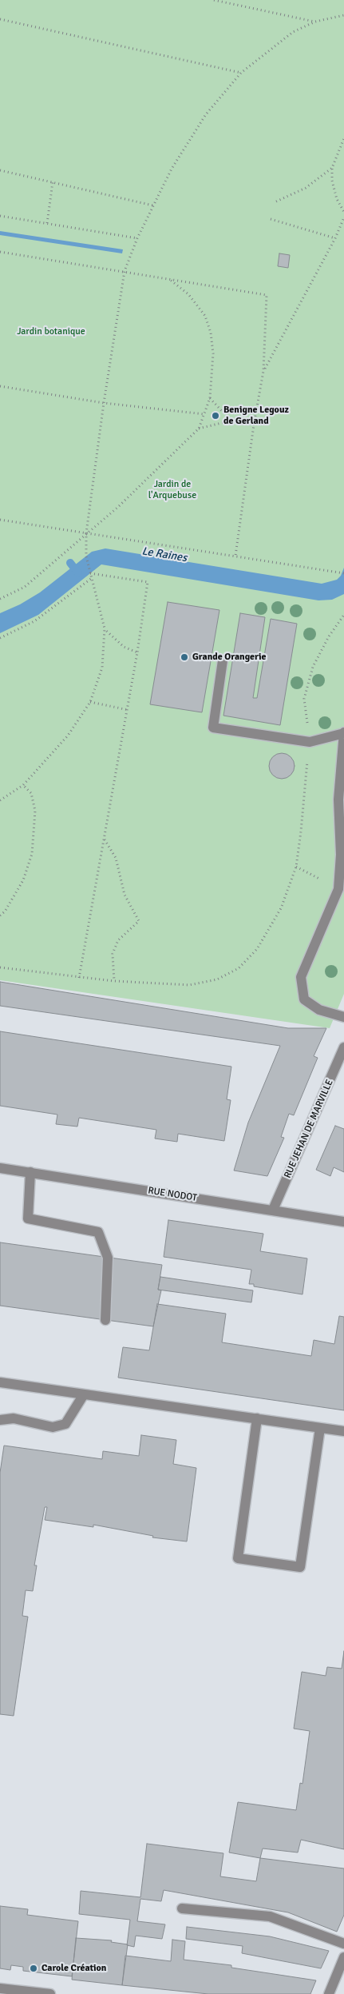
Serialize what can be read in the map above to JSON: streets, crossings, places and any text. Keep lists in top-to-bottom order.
{
  "streets": {
    "street": ["RUE JEHAN DE MARVILLE", "RUE NODOT"]
  },
  "crossings": [
    ["RUE JEHAN DE MARVILLE", "RUE NODOT"]
  ],
  "water": ["Le Raines"],
  "parks": ["Jardin botanique", "Jardin de l'Arquebuse"],
  "places": ["Benigne Legouz de Gerland", "Grande Orangerie", "Carole Création"]
}
